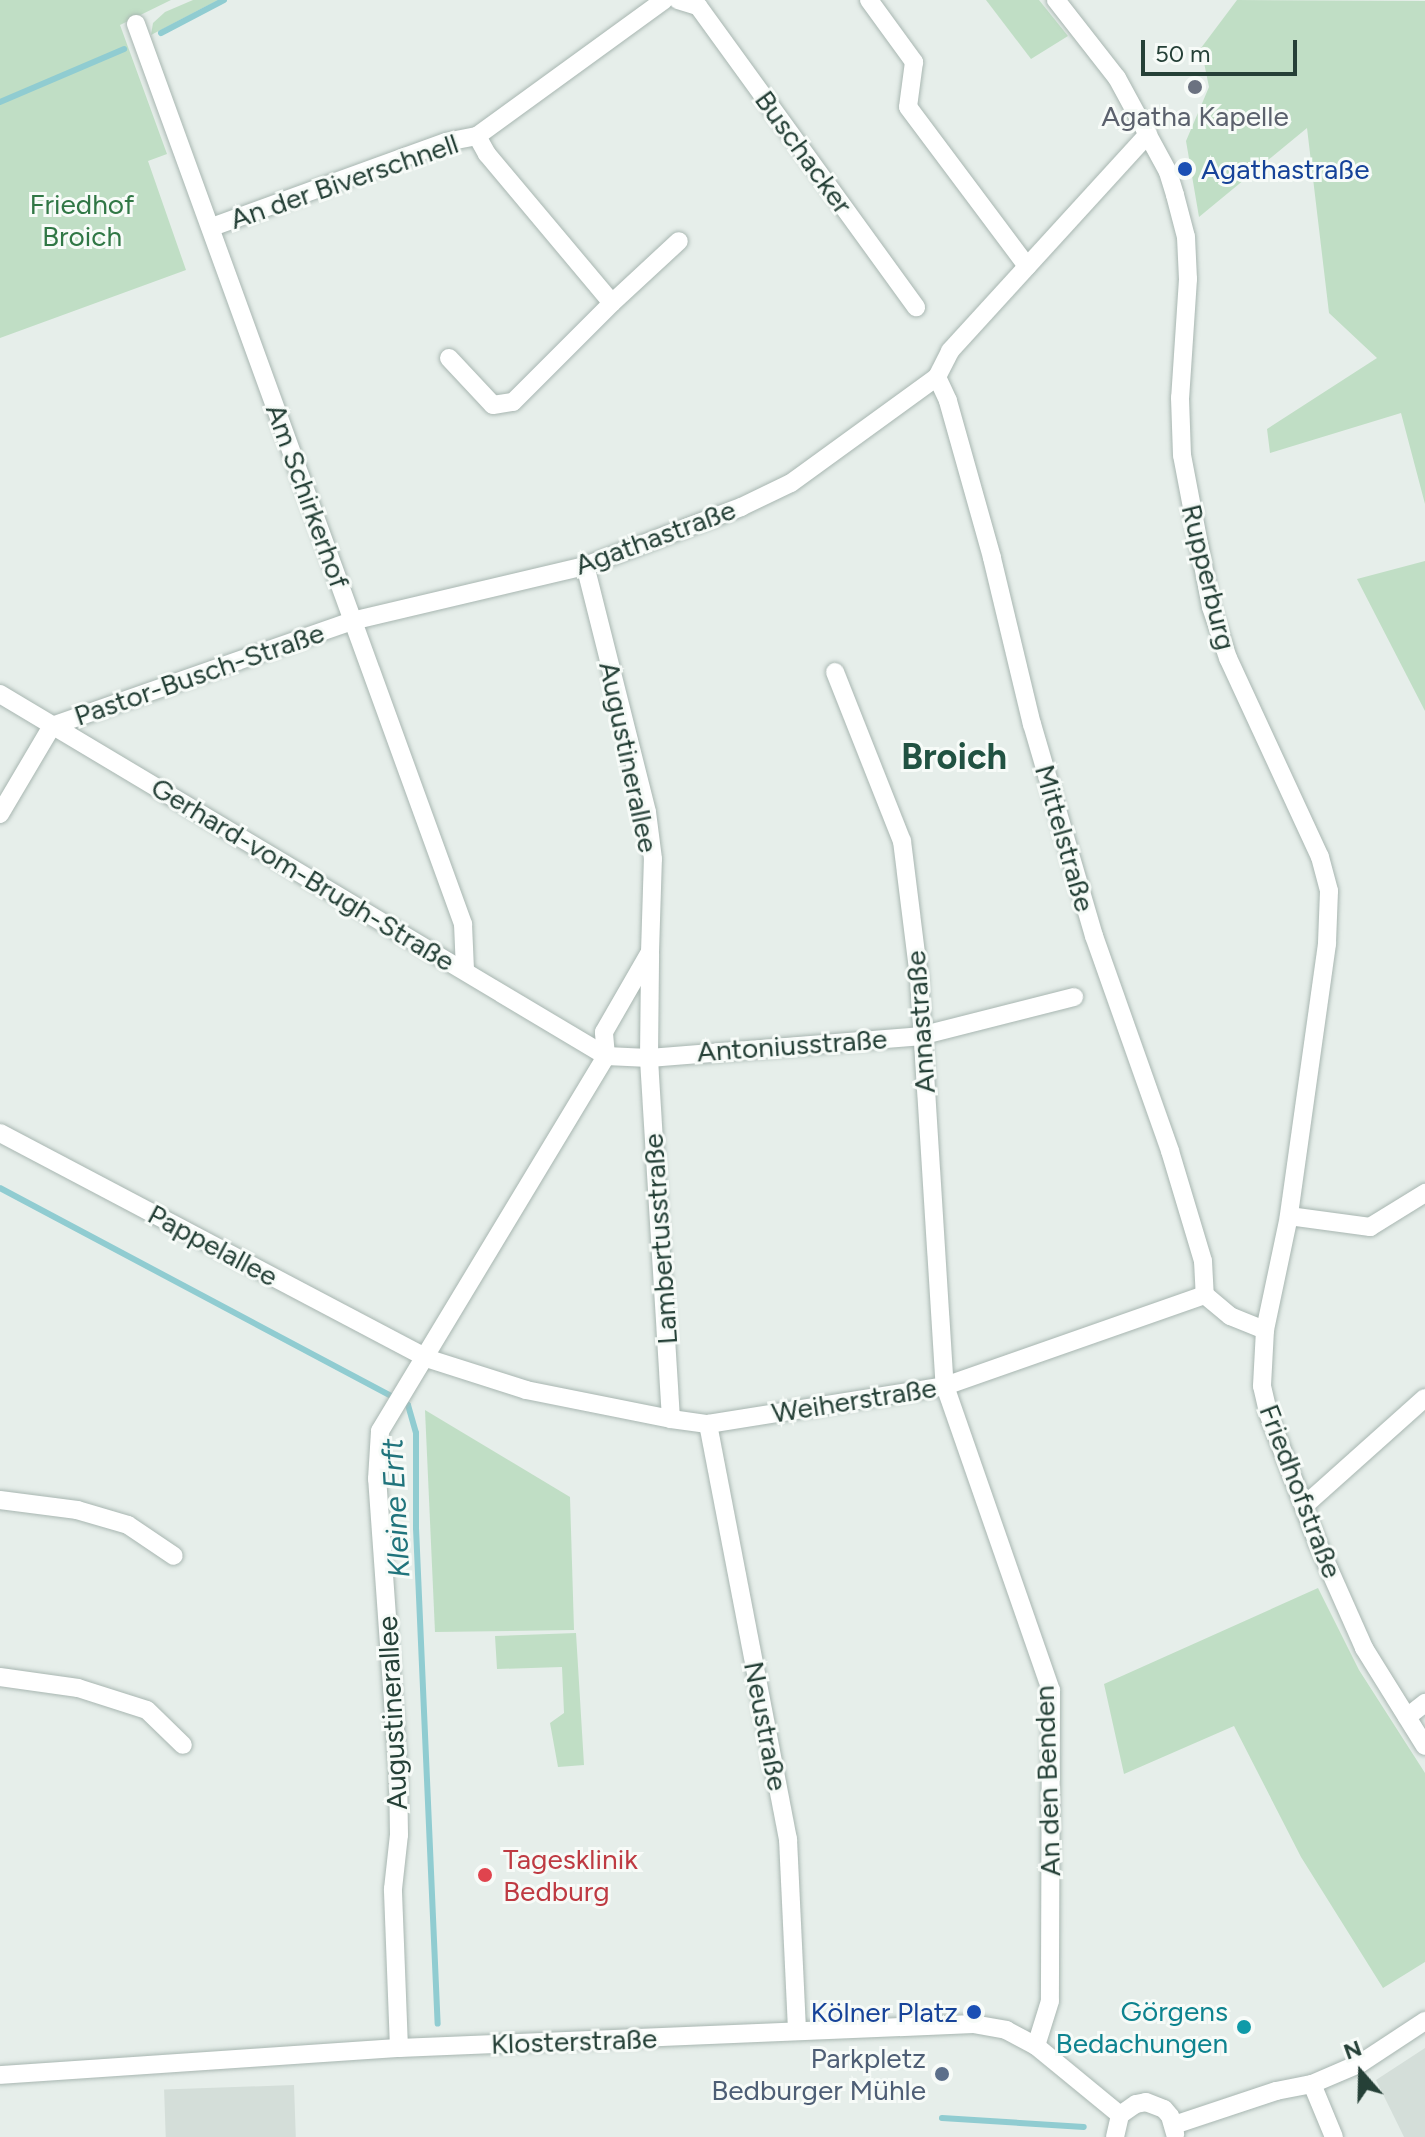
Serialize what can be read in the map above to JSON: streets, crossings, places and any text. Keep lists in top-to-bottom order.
{
  "streets": {
    "street": [
      "Buschacker",
      "An der Biverschnell",
      "Am Schirkerhof",
      "Agathastraße",
      "Rupperburg",
      "Pastor-Busch-Straße",
      "Augustinerallee",
      "Mittelstraße",
      "Gerhard-vom-Brugh-Straße",
      "Annastraße",
      "Antoniusstraße",
      "Lambertusstraße",
      "Pappelallee",
      "Weiherstraße",
      "Friedhofstraße",
      "Neustraße",
      "An den Benden",
      "Klosterstraße"
    ]
  },
  "crossings": [
    ["An der Biverschnell", "Am Schirkerhof"],
    ["Am Schirkerhof", "Agathastraße"],
    ["Am Schirkerhof", "Pastor-Busch-Straße"],
    ["Am Schirkerhof", "Gerhard-vom-Brugh-Straße"],
    ["Agathastraße", "Rupperburg"],
    ["Agathastraße", "Pastor-Busch-Straße"],
    ["Agathastraße", "Augustinerallee"],
    ["Agathastraße", "Mittelstraße"],
    ["Rupperburg", "Friedhofstraße"],
    ["Pastor-Busch-Straße", "Gerhard-vom-Brugh-Straße"],
    ["Augustinerallee", "Gerhard-vom-Brugh-Straße"],
    ["Augustinerallee", "Antoniusstraße"],
    ["Augustinerallee", "Lambertusstraße"],
    ["Augustinerallee", "Pappelallee"],
    ["Augustinerallee", "Weiherstraße"],
    ["Augustinerallee", "Klosterstraße"],
    ["Mittelstraße", "Weiherstraße"],
    ["Annastraße", "Antoniusstraße"],
    ["Annastraße", "Weiherstraße"],
    ["Annastraße", "An den Benden"],
    ["Antoniusstraße", "Lambertusstraße"],
    ["Lambertusstraße", "Weiherstraße"],
    ["Pappelallee", "Weiherstraße"],
    ["Weiherstraße", "Neustraße"],
    ["Weiherstraße", "An den Benden"],
    ["Neustraße", "Klosterstraße"],
    ["An den Benden", "Klosterstraße"]
  ],
  "districts": ["Broich"],
  "water": ["Kleine Erft"],
  "parks": ["Friedhof Broich"],
  "places": [
    "Agatha Kapelle",
    "Agathastraße",
    "Tagesklinik Bedburg",
    "Kölner Platz",
    "Görgens Bedachungen",
    "Parkpletz Bedburger Mühle"
  ],
  "scale_bar": "50 m",
  "north": "top"
}
